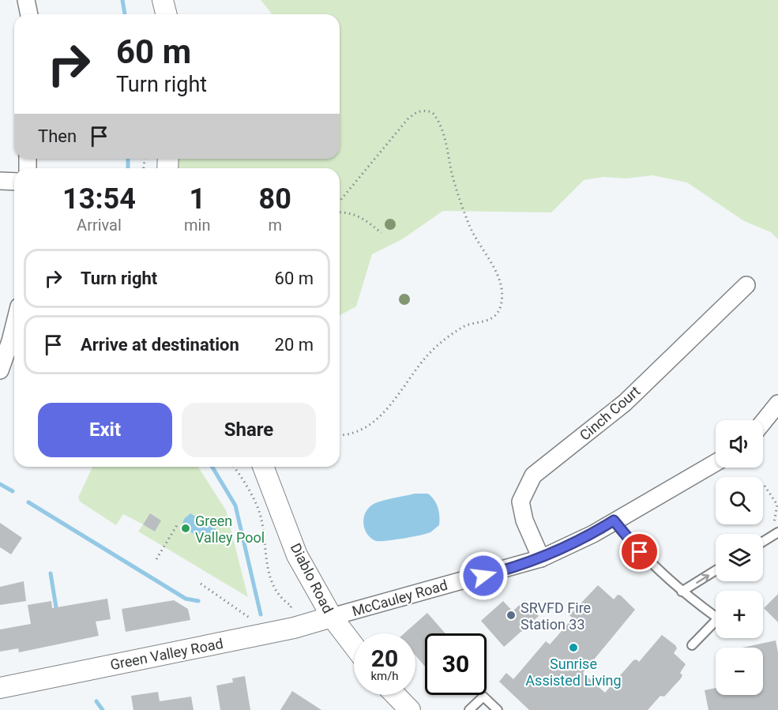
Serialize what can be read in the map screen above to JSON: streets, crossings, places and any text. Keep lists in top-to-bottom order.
{
  "streets": {
    "street": [
      "Cinch Court",
      "Diablo Road",
      "McCauley Road",
      "Green Valley Road"
    ]
  },
  "crossings": [
    ["Cinch Court", "McCauley Road"],
    ["Diablo Road", "McCauley Road"],
    ["Diablo Road", "Green Valley Road"],
    ["McCauley Road", "Green Valley Road"]
  ],
  "places": ["Green Valley Pool", "SRVFD Fire Station 33", "Sunrise Assisted Living"],
  "page": {
    "turn": ["60 m", "Turn right"],
    "then": "Then",
    "eta": [
      "13:54",
      "Arrival",
      "1",
      "min",
      "80",
      "m"
    ],
    "list": [
      {
        "name": "Turn right",
        "value": "60 m"
      },
      {
        "name": "Arrive at destination",
        "value": "20 m"
      }
    ],
    "buttons": ["Exit", "Share"],
    "map_buttons": ["+", "−"],
    "speed": "20 km/h",
    "limit": "30"
  }
}
